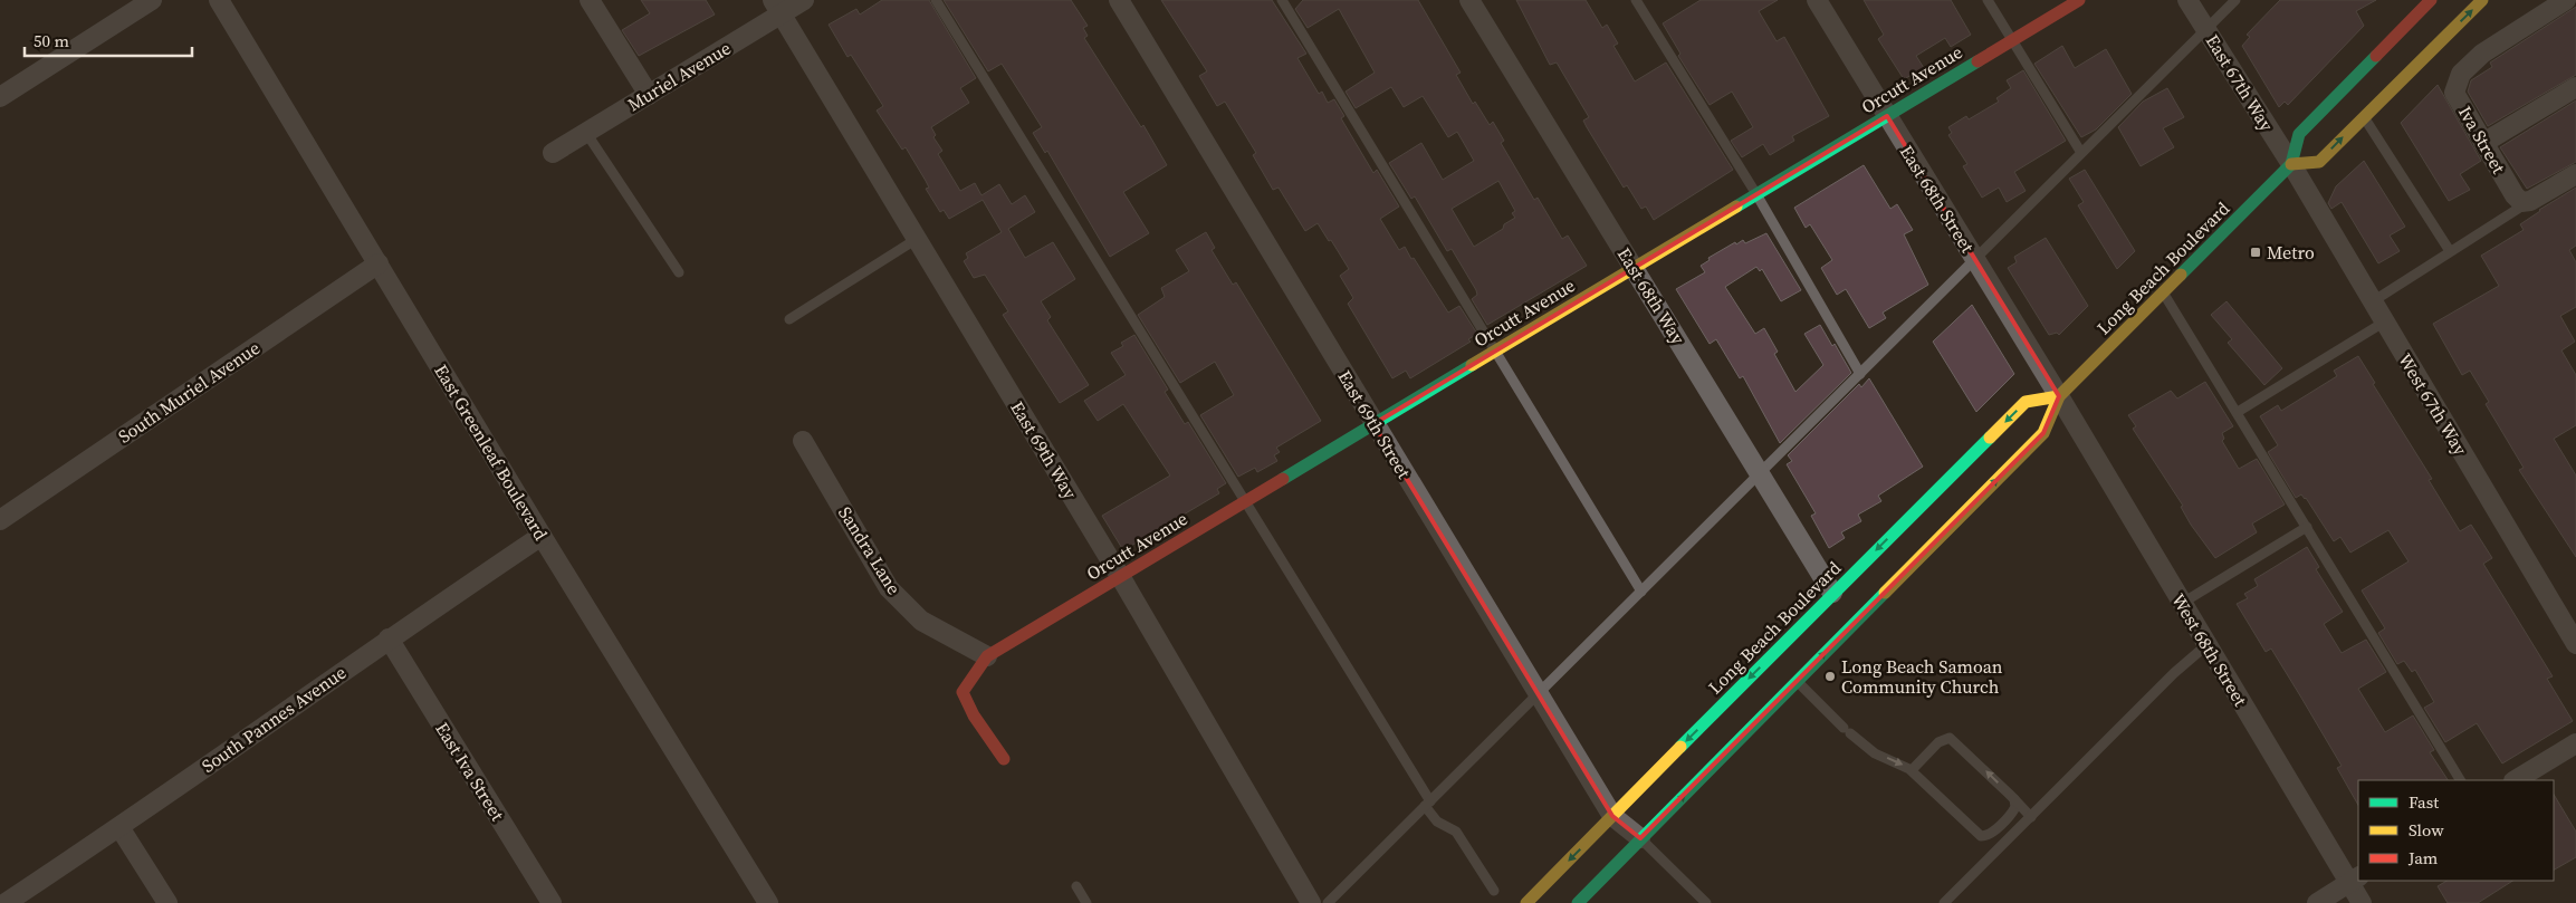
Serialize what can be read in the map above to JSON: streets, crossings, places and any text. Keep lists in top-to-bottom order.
{
  "streets": {
    "main road": ["Orcutt Avenue", "Long Beach Boulevard"],
    "street": [
      "Muriel Avenue",
      "East 67th Way",
      "Iva Street",
      "East 68th Street",
      "East 68th Way",
      "South Muriel Avenue",
      "West 67th Way",
      "East 69th Street",
      "East 69th Way",
      "East Greenleaf Boulevard",
      "Sandra Lane",
      "West 68th Street",
      "South Pannes Avenue",
      "East Iva Street"
    ]
  },
  "crossings": [
    ["Muriel Avenue", "East 69th Way"],
    ["Orcutt Avenue", "East 68th Street"],
    ["Orcutt Avenue", "East 68th Way"],
    ["Orcutt Avenue", "East 69th Street"],
    ["Orcutt Avenue", "East 69th Way"],
    ["Orcutt Avenue", "Sandra Lane"],
    ["East 67th Way", "Long Beach Boulevard"],
    ["East 67th Way", "West 67th Way"],
    ["East 68th Street", "Long Beach Boulevard"],
    ["East 68th Street", "West 68th Street"],
    ["Long Beach Boulevard", "East 68th Way"],
    ["Long Beach Boulevard", "West 67th Way"],
    ["Long Beach Boulevard", "East 69th Street"],
    ["Long Beach Boulevard", "West 68th Street"],
    ["South Muriel Avenue", "East Greenleaf Boulevard"],
    ["East Greenleaf Boulevard", "South Pannes Avenue"],
    ["South Pannes Avenue", "East Iva Street"]
  ],
  "places": {
    "transit": ["Metro"],
    "other": ["Long Beach Samoan Community Church"]
  },
  "legend": ["Fast", "Slow", "Jam"],
  "scale_bar": "50 m"
}
